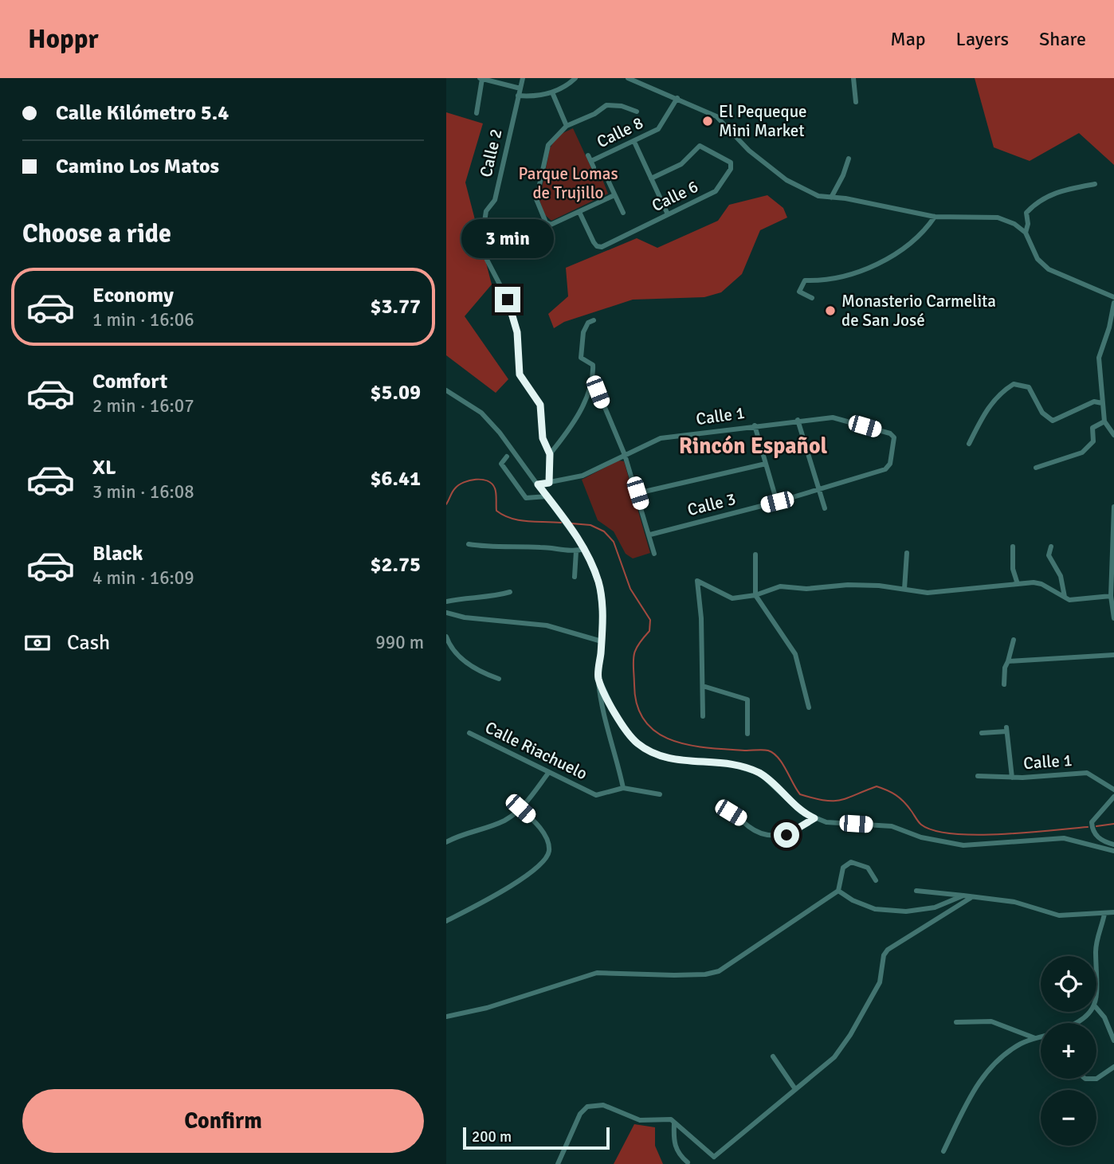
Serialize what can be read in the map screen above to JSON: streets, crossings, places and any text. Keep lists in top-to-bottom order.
{
  "streets": {
    "street": [
      "Calle 8",
      "Calle 2",
      "Calle 6",
      "Calle 1",
      "Calle 3",
      "Calle Riachuelo"
    ]
  },
  "crossings": [
    ["Calle 1", "Calle 3"]
  ],
  "districts": ["Rincón Español"],
  "parks": ["Parque Lomas de Trujillo"],
  "places": ["El Pequeque Mini Market", "Monasterio Carmelita de San José"],
  "scale_bar": "200 m",
  "page": {
    "header": "Hoppr",
    "nav": ["Map", "Layers", "Share"],
    "banner": ["Calle Kilómetro 5.4", "Camino Los Matos"],
    "heading": "Choose a ride",
    "bubble": "3 min",
    "list": [
      {
        "name": "Economy",
        "note": "1 min · 16:06",
        "value": "$3.77"
      },
      {
        "name": "Comfort",
        "note": "2 min · 16:07",
        "value": "$5.09"
      },
      {
        "name": "XL",
        "note": "3 min · 16:08",
        "value": "$6.41"
      },
      {
        "name": "Black",
        "note": "4 min · 16:09",
        "value": "$2.75"
      }
    ],
    "pay": ["Cash", "990 m"],
    "map_buttons": ["+", "−"],
    "buttons": "Confirm",
    "scale": "200 m"
  }
}
